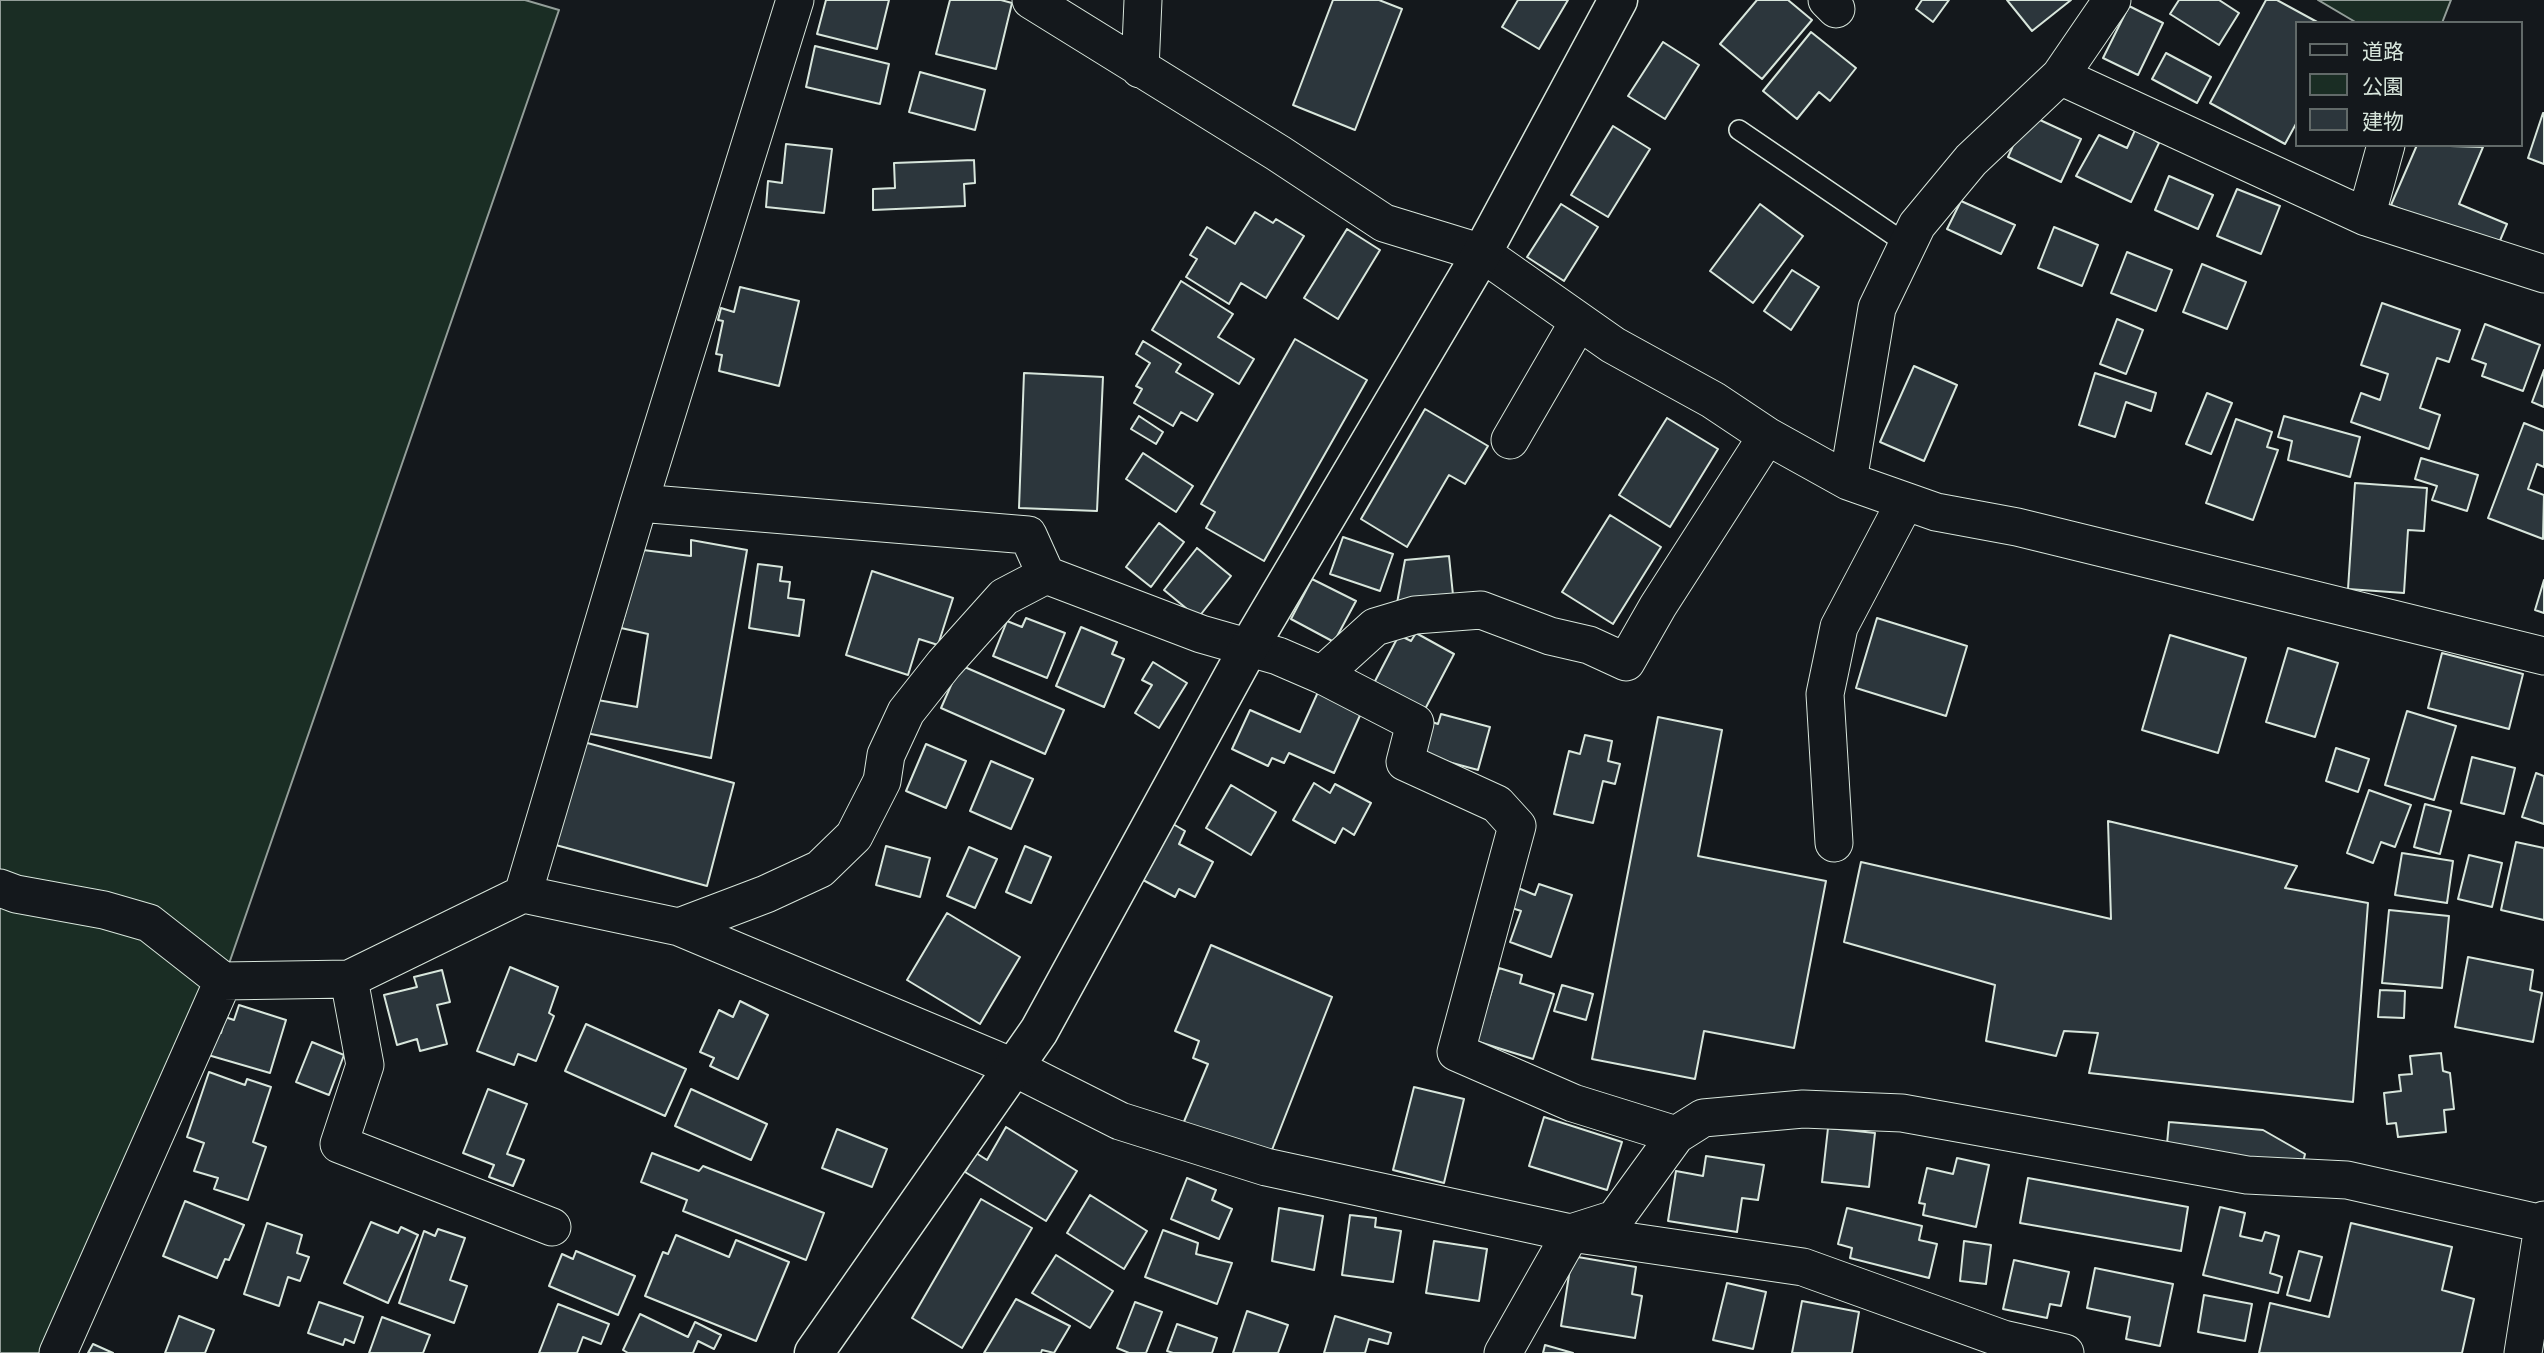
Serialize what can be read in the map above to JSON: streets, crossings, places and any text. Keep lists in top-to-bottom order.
{
  "legend": ["道路", "公園", "建物"]
}
